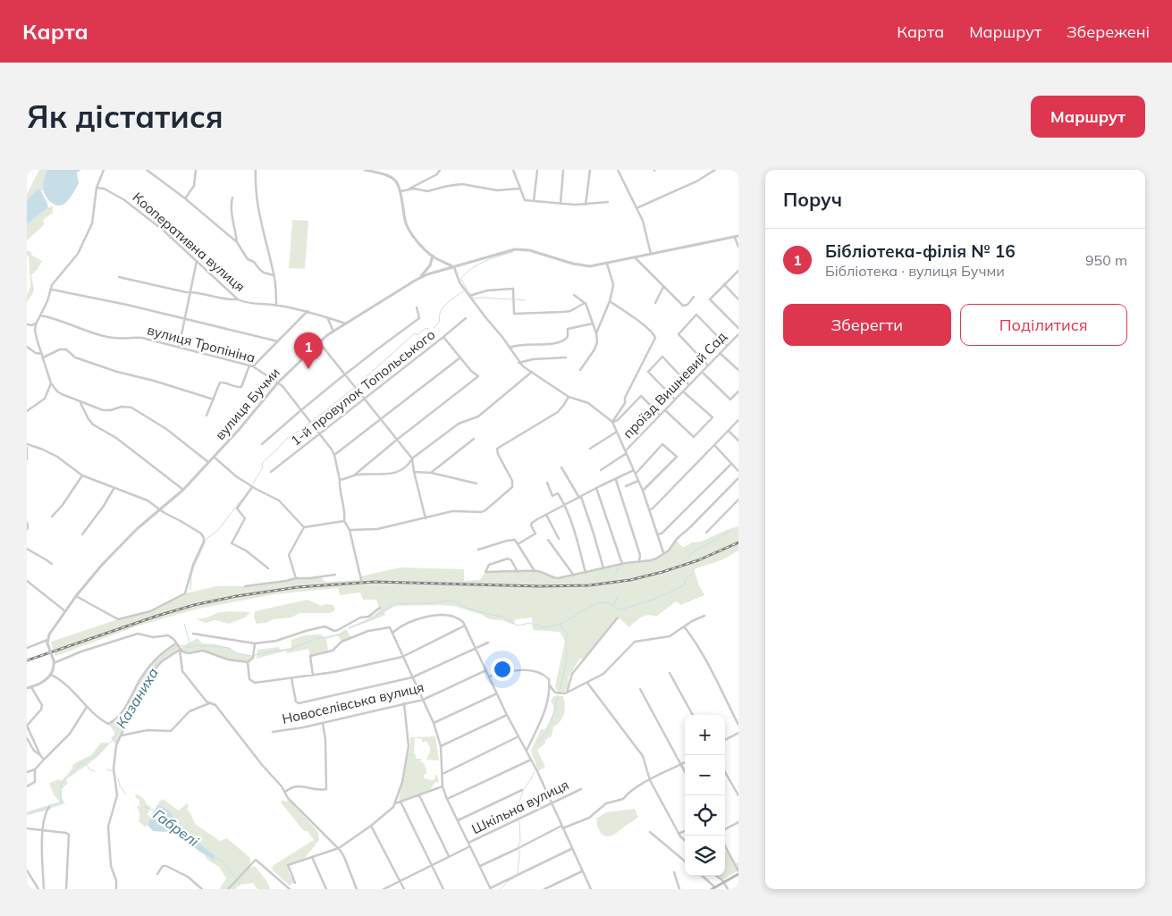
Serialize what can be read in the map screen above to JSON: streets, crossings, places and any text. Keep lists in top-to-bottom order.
{
  "streets": {
    "street": [
      "Кооперативна вулиця",
      "вулиця Тропініна",
      "проїзд Вишневий Сад",
      "1-й провулок Топольського",
      "вулиця Бучми",
      "Новоселівська вулиця",
      "Шкільна вулиця"
    ]
  },
  "crossings": [
    ["Кооперативна вулиця", "вулиця Бучми"],
    ["вулиця Тропініна", "1-й провулок Топольського"],
    ["вулиця Тропініна", "вулиця Бучми"]
  ],
  "water": ["Казаниха", "Габрелі"],
  "page": {
    "header": "Карта",
    "nav": ["Карта", "Маршрут", "Збережені"],
    "buttons": [
      "Маршрут",
      ["Зберегти", "Поділитися"]
    ],
    "title": "Як дістатися",
    "heading": "Поруч",
    "list": [
      {
        "mark": "1",
        "name": "Бібліотека-філія № 16",
        "note": "Бібліотека · вулиця Бучми",
        "value": "950 m"
      }
    ],
    "pins": "1",
    "map_buttons": ["+", "−"]
  }
}
